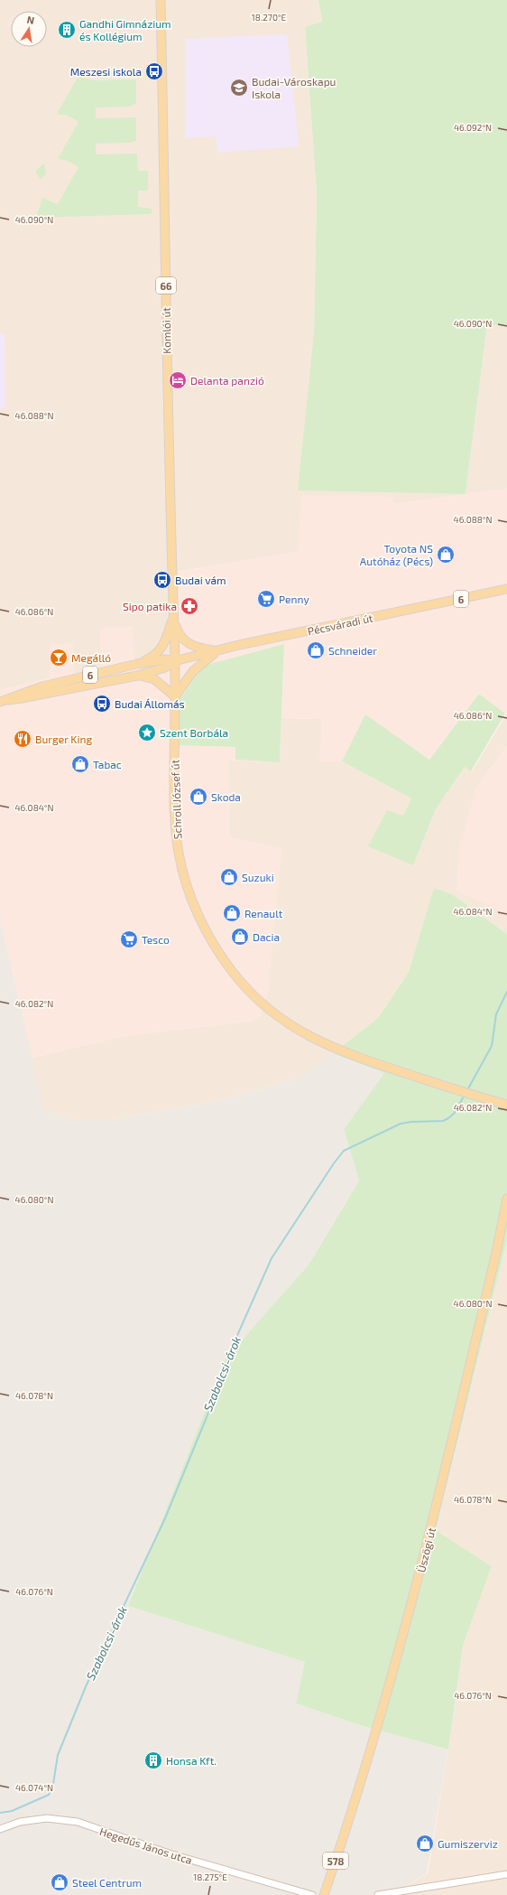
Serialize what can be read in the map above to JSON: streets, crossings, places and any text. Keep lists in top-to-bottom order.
{
  "streets": {
    "main road": [
      "66",
      "Komlói út",
      "6",
      "Pécsváradi út",
      "Schroll József út",
      "Üszögi út",
      "578"
    ],
    "street": ["Hegedűs János utca"]
  },
  "crossings": [
    ["Komlói út", "6"],
    ["Komlói út", "Pécsváradi út"],
    ["Komlói út", "Schroll József út"],
    ["6", "Pécsváradi út"],
    ["6", "Schroll József út"],
    ["Pécsváradi út", "Schroll József út"]
  ],
  "water": ["Szabolcsi-árok"],
  "places": {
    "building": ["Gandhi Gimnázium és Kollégium", "Honsa Kft."],
    "bus stop": ["Meszesi iskola", "Budai vám", "Budai Állomás"],
    "school or university": ["Budai-Városkapu Iskola"],
    "hotel": ["Delanta panzió"],
    "shop": [
      "Toyota NS Autóház (Pécs)",
      "Schneider",
      "Tabac",
      "Skoda",
      "Suzuki",
      "Renault",
      "Dacia",
      "Gumiszerviz",
      "Steel Centrum"
    ],
    "supermarket": ["Penny", "Tesco"],
    "pharmacy": ["Sipo patika"],
    "bar": ["Megálló"],
    "place": ["Szent Borbála"],
    "restaurant": ["Burger King"]
  },
  "north": "top",
  "coordinates": [
    "18.270°E",
    "46.092°N",
    "46.090°N",
    "46.088°N",
    "46.086°N",
    "46.084°N",
    "46.082°N",
    "46.080°N",
    "46.078°N",
    "46.076°N",
    "46.074°N",
    "18.275°E"
  ]
}
